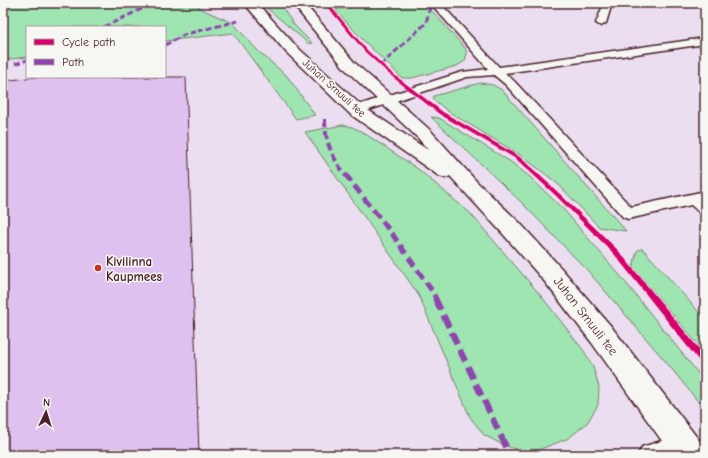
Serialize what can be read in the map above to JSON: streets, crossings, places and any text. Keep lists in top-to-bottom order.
{
  "streets": {
    "main road": ["Juhan Smuuli tee"]
  },
  "places": ["Kivilinna Kaupmees"],
  "legend": ["Cycle path", "Path"],
  "north": "top"
}
